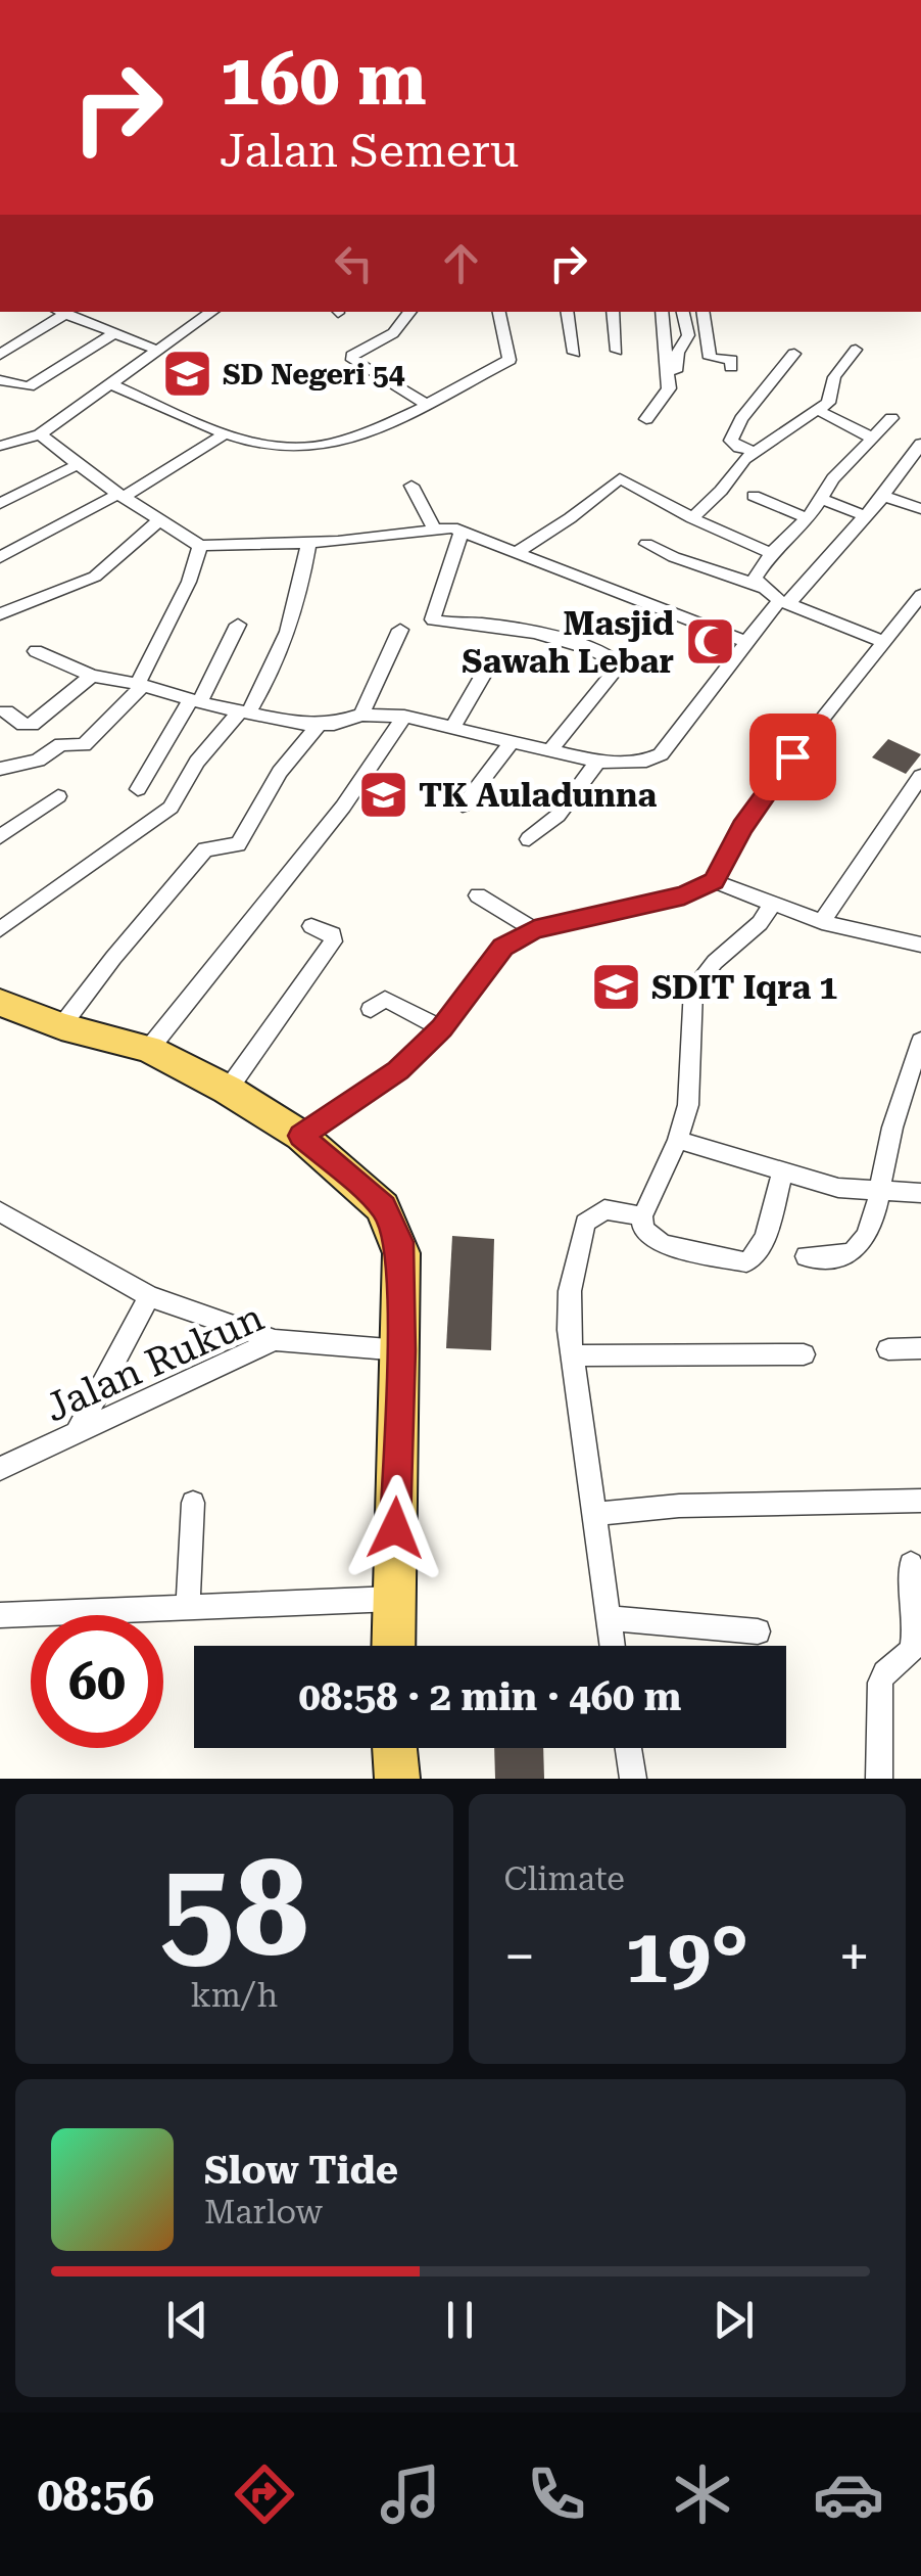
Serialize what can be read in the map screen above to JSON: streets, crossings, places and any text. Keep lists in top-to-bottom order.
{
  "streets": {
    "street": ["Jalan Rukun"]
  },
  "places": {
    "school or university": ["SD Negeri 54", "TK Auladunna", "SDIT Iqra 1"],
    "mosque": ["Masjid Sawah Lebar"]
  },
  "page": {
    "turn": ["160 m", "Jalan Semeru"],
    "limit": "60",
    "trip": "08:58 · 2 min · 460 m",
    "tile": [
      ["58", "km/h"],
      "Climate"
    ],
    "heat": ["−", "19°", "+"],
    "song": ["Slow Tide", "Marlow"],
    "tabs": "08:56"
  }
}
